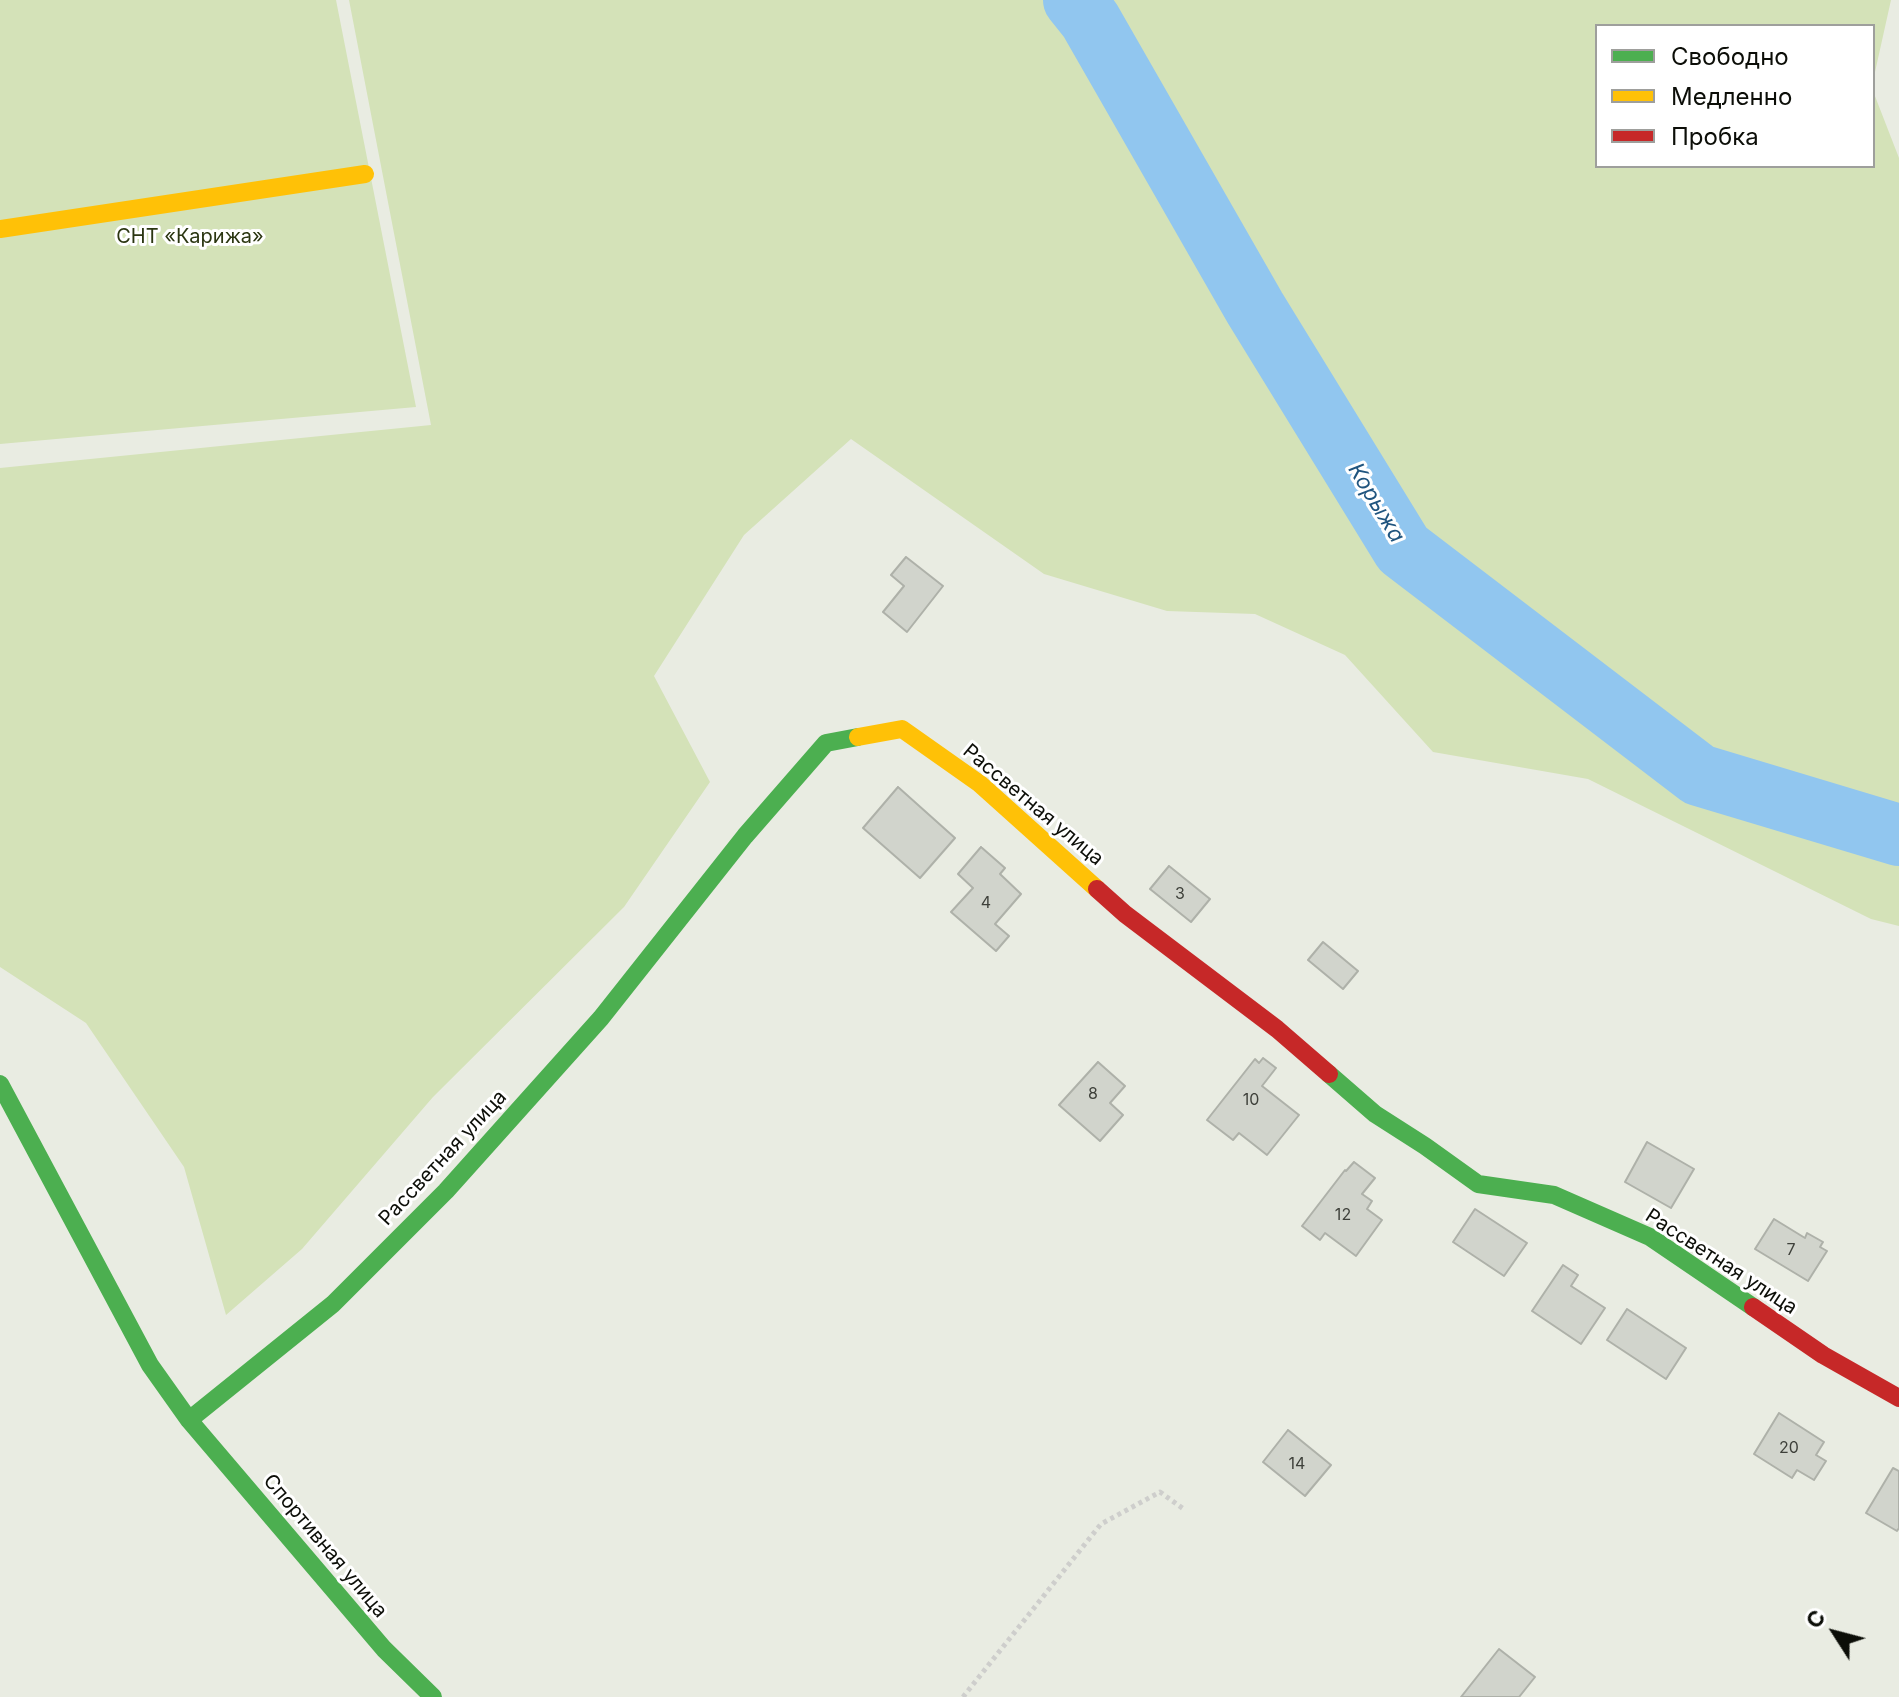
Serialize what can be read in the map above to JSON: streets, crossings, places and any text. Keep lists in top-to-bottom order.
{
  "streets": {
    "street": ["Рассветная улица", "Спортивная улица"]
  },
  "crossings": [
    ["Рассветная улица", "Спортивная улица"]
  ],
  "water": ["Корыжа"],
  "parks": ["СНТ «Карижа»"],
  "house_numbers": [
    "3",
    "4",
    "8",
    "10",
    "12",
    "7",
    "20",
    "14"
  ],
  "legend": ["Свободно", "Медленно", "Пробка"],
  "north": "top left"
}
